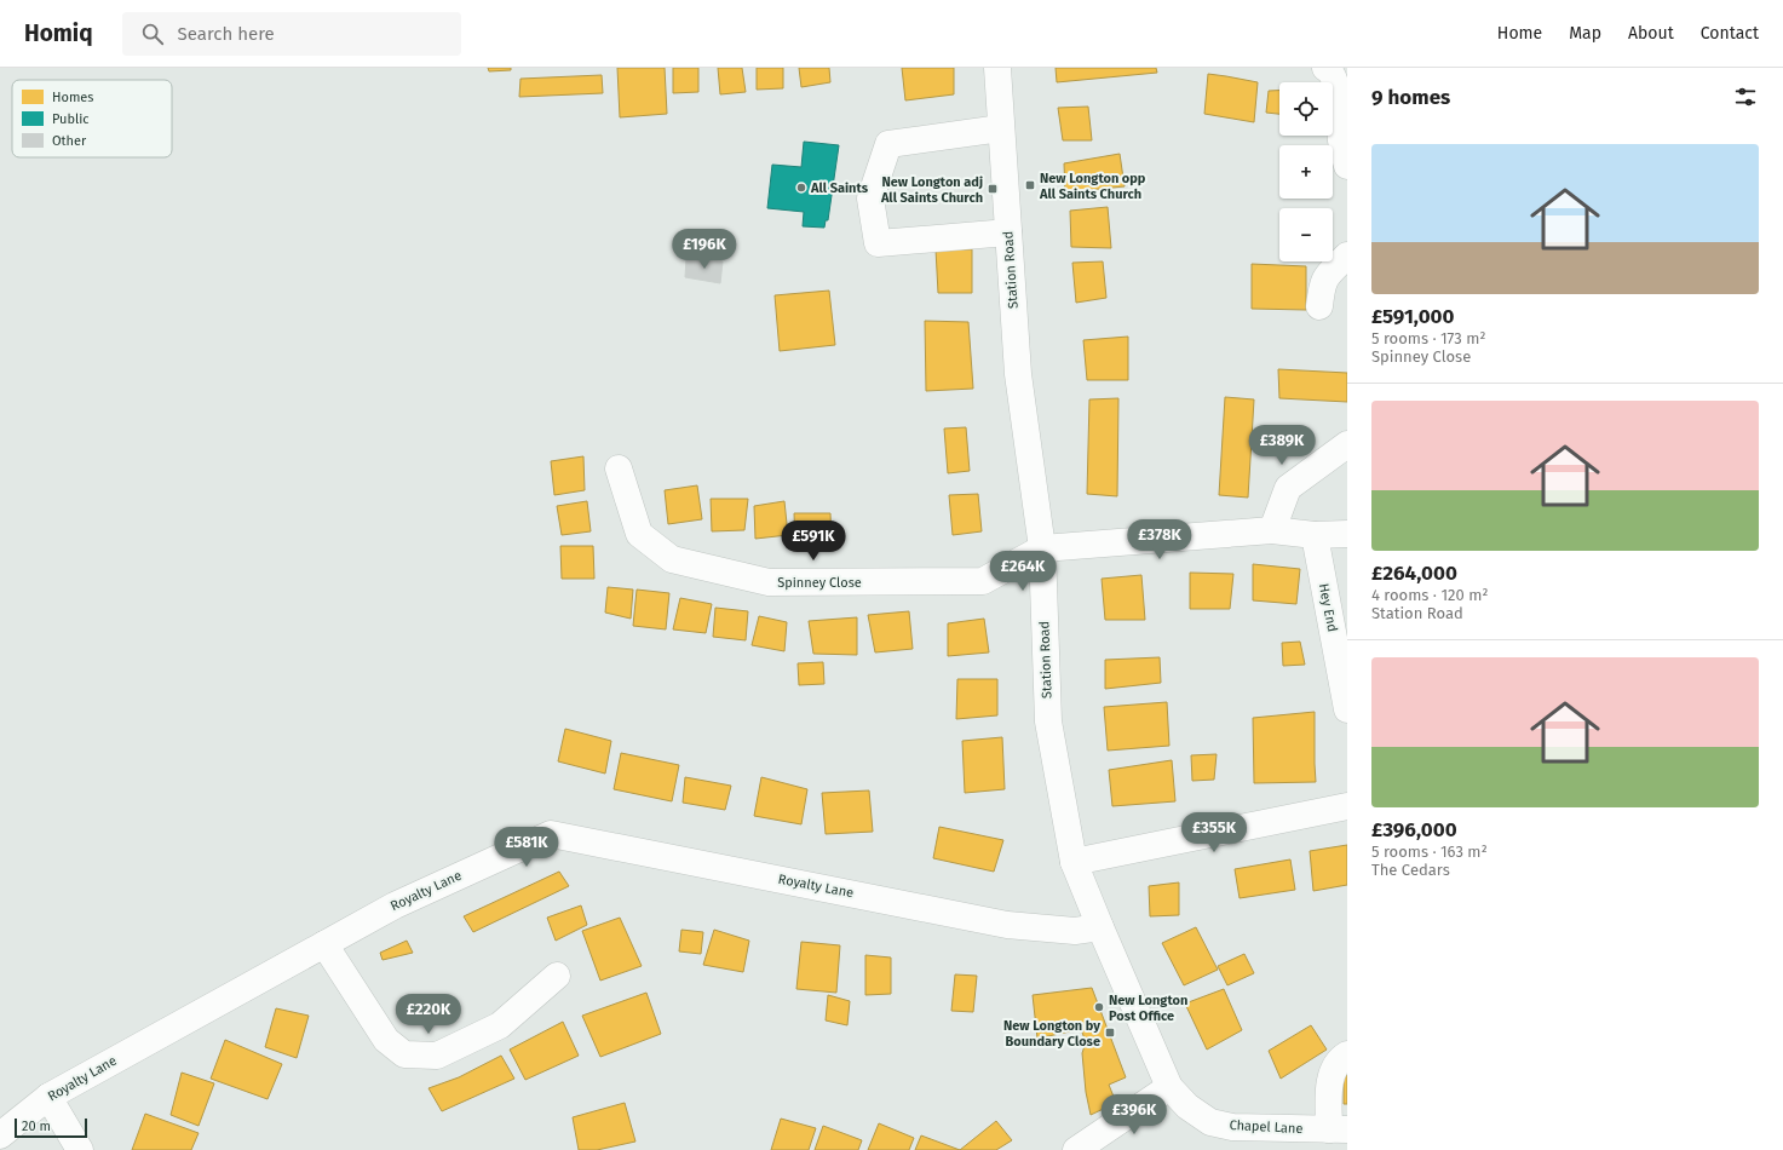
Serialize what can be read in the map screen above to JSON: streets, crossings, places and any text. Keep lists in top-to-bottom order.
{
  "streets": {
    "street": [
      "Station Road",
      "Spinney Close",
      "Hey End",
      "Royalty Lane",
      "Chapel Lane"
    ]
  },
  "crossings": [
    ["Station Road", "Spinney Close"],
    ["Station Road", "Royalty Lane"],
    ["Station Road", "Chapel Lane"]
  ],
  "places": {
    "transit": ["New Longton opp All Saints Church", "New Longton adj All Saints Church", "New Longton by Boundary Close"],
    "other": ["All Saints", "New Longton Post Office"]
  },
  "legend": ["Homes", "Public", "Other"],
  "scale_bar": "20 m",
  "page": {
    "header": "Homiq",
    "search": "Search here",
    "nav": [
      "Home",
      "Map",
      "About",
      "Contact"
    ],
    "heading": "9 homes",
    "map_buttons": ["+", "−"],
    "list": [
      {
        "name": "£591,000",
        "note": "5 rooms · 173 m² · Spinney Close"
      },
      {
        "name": "£264,000",
        "note": "4 rooms · 120 m² · Station Road"
      },
      {
        "name": "£396,000",
        "note": "5 rooms · 163 m² · The Cedars"
      }
    ],
    "price": [
      "£196K",
      "£389K",
      "£378K",
      "£591K",
      "£264K",
      "£355K",
      "£581K",
      "£220K",
      "£396K"
    ],
    "scale": "20 m"
  }
}
